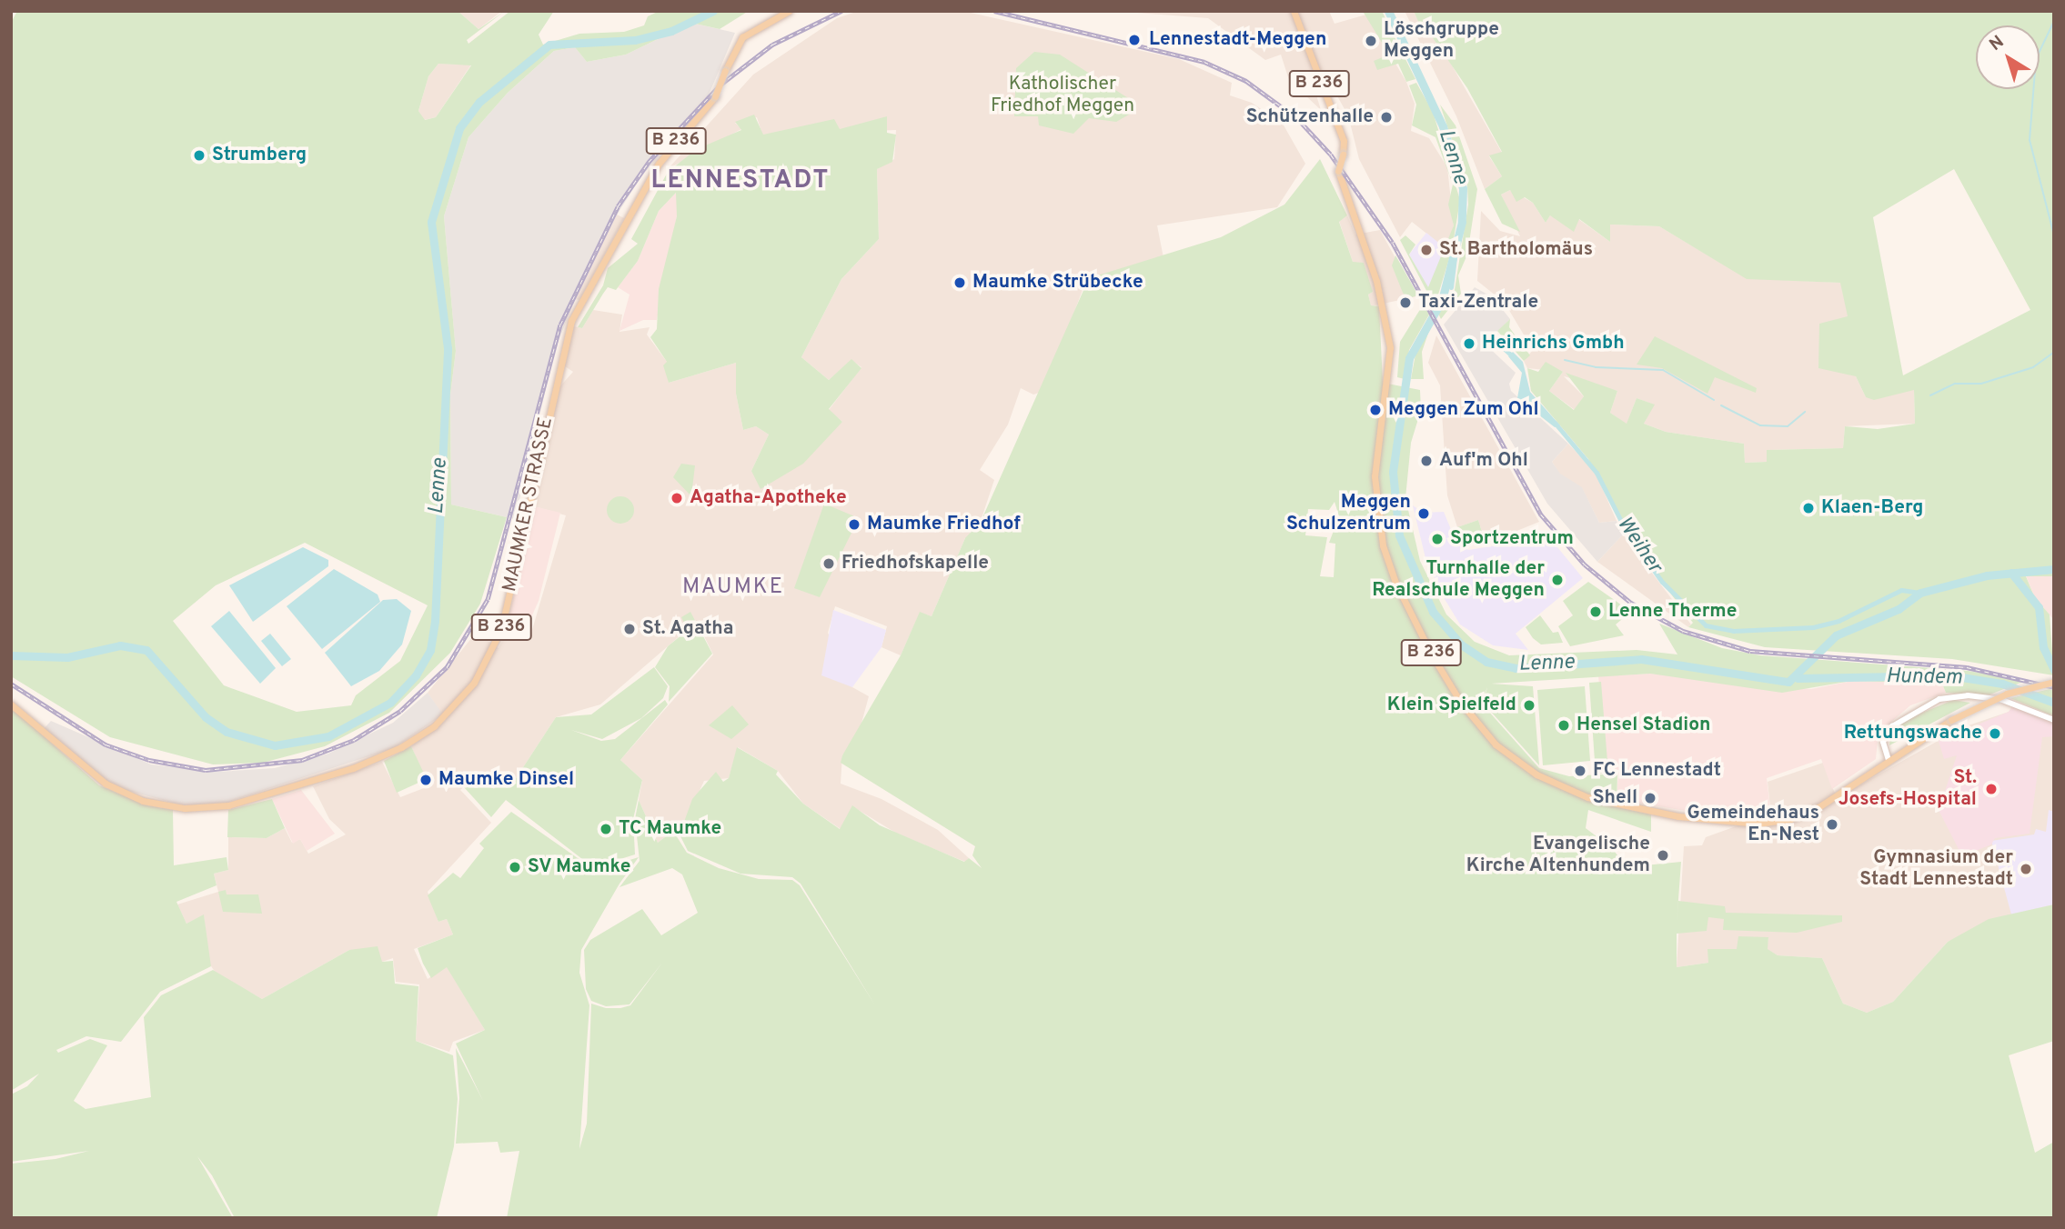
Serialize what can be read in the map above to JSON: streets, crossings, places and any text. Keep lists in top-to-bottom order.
{
  "streets": {
    "main road": ["B 236", "MAUMKER STRASSE"]
  },
  "districts": ["LENNESTADT", "MAUMKE"],
  "water": ["Lenne", "Weiher", "Hundem"],
  "parks": ["Katholischer Friedhof Meggen"],
  "places": [
    "Lennestadt-Meggen",
    "Löschgruppe Meggen",
    "Schützenhalle",
    "Strumberg",
    "St. Bartholomäus",
    "Maumke Strübecke",
    "Taxi-Zentrale",
    "Heinrichs Gmbh",
    "Meggen Zum Ohl",
    "Auf'm Ohl",
    "Agatha-Apotheke",
    "Klaen-Berg",
    "Meggen Schulzentrum",
    "Maumke Friedhof",
    "Sportzentrum",
    "Friedhofskapelle",
    "Turnhalle der Realschule Meggen",
    "Lenne Therme",
    "St. Agatha",
    "Klein Spielfeld",
    "Hensel Stadion",
    "Rettungswache",
    "FC Lennestadt",
    "Maumke Dinsel",
    "St. Josefs-Hospital",
    "Shell",
    "Gemeindehaus En-Nest",
    "TC Maumke",
    "Evangelische Kirche Altenhundem",
    "SV Maumke",
    "Gymnasium der Stadt Lennestadt"
  ],
  "north": "top left"
}
